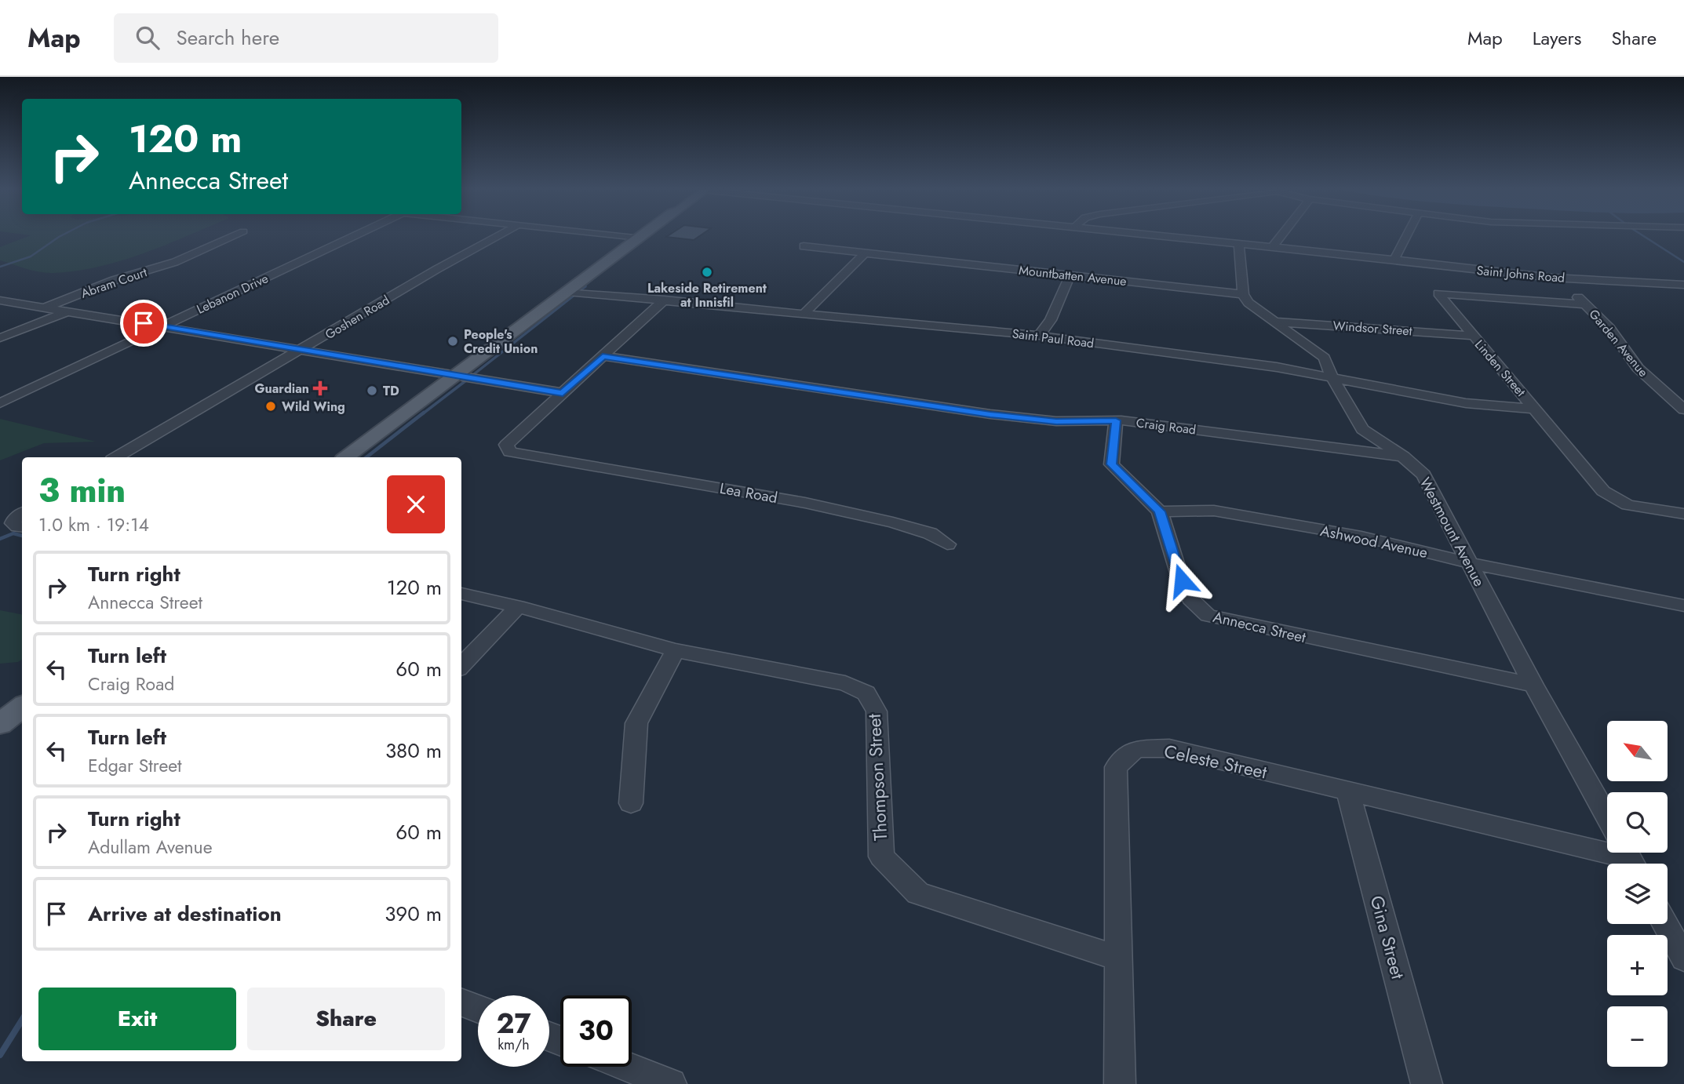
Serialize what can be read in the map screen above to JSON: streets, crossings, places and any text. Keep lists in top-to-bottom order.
{
  "streets": {
    "street": [
      "Saint Johns Road",
      "Mountbatten Avenue",
      "Abram Court",
      "Lebanon Drive",
      "Goshen Road",
      "Windsor Street",
      "Saint Paul Road",
      "Garden Avenue",
      "Linden Street",
      "Craig Road",
      "Lea Road",
      "Westmount Avenue",
      "Ashwood Avenue",
      "Annecca Street",
      "Celeste Street",
      "Thompson Street",
      "Gina Street"
    ]
  },
  "crossings": [
    ["Saint Johns Road", "Garden Avenue"],
    ["Mountbatten Avenue", "Westmount Avenue"],
    ["Windsor Street", "Linden Street"],
    ["Windsor Street", "Westmount Avenue"],
    ["Saint Paul Road", "Linden Street"],
    ["Saint Paul Road", "Westmount Avenue"],
    ["Garden Avenue", "Linden Street"],
    ["Craig Road", "Westmount Avenue"],
    ["Craig Road", "Annecca Street"],
    ["Westmount Avenue", "Ashwood Avenue"],
    ["Westmount Avenue", "Annecca Street"],
    ["Ashwood Avenue", "Annecca Street"],
    ["Celeste Street", "Thompson Street"],
    ["Celeste Street", "Gina Street"]
  ],
  "places": {
    "other": [
      "Lakeside Retirement at Innisfil",
      "People's Credit Union",
      "TD",
      "Wild Wing"
    ],
    "health": ["Guardian"]
  },
  "north": "top left",
  "page": {
    "header": "Map",
    "search": "Search here",
    "nav": ["Map", "Layers", "Share"],
    "turn": ["120 m", "Annecca Street"],
    "heading": ["3 min", "1.0 km · 19:14"],
    "list": [
      {
        "name": "Turn right",
        "note": "Annecca Street",
        "value": "120 m"
      },
      {
        "name": "Turn left",
        "note": "Craig Road",
        "value": "60 m"
      },
      {
        "name": "Turn left",
        "note": "Edgar Street",
        "value": "380 m"
      },
      {
        "name": "Turn right",
        "note": "Adullam Avenue",
        "value": "60 m"
      },
      {
        "name": "Arrive at destination",
        "value": "390 m"
      }
    ],
    "map_buttons": ["+", "−"],
    "buttons": ["Exit", "Share"],
    "speed": "27 km/h",
    "limit": "30"
  }
}
